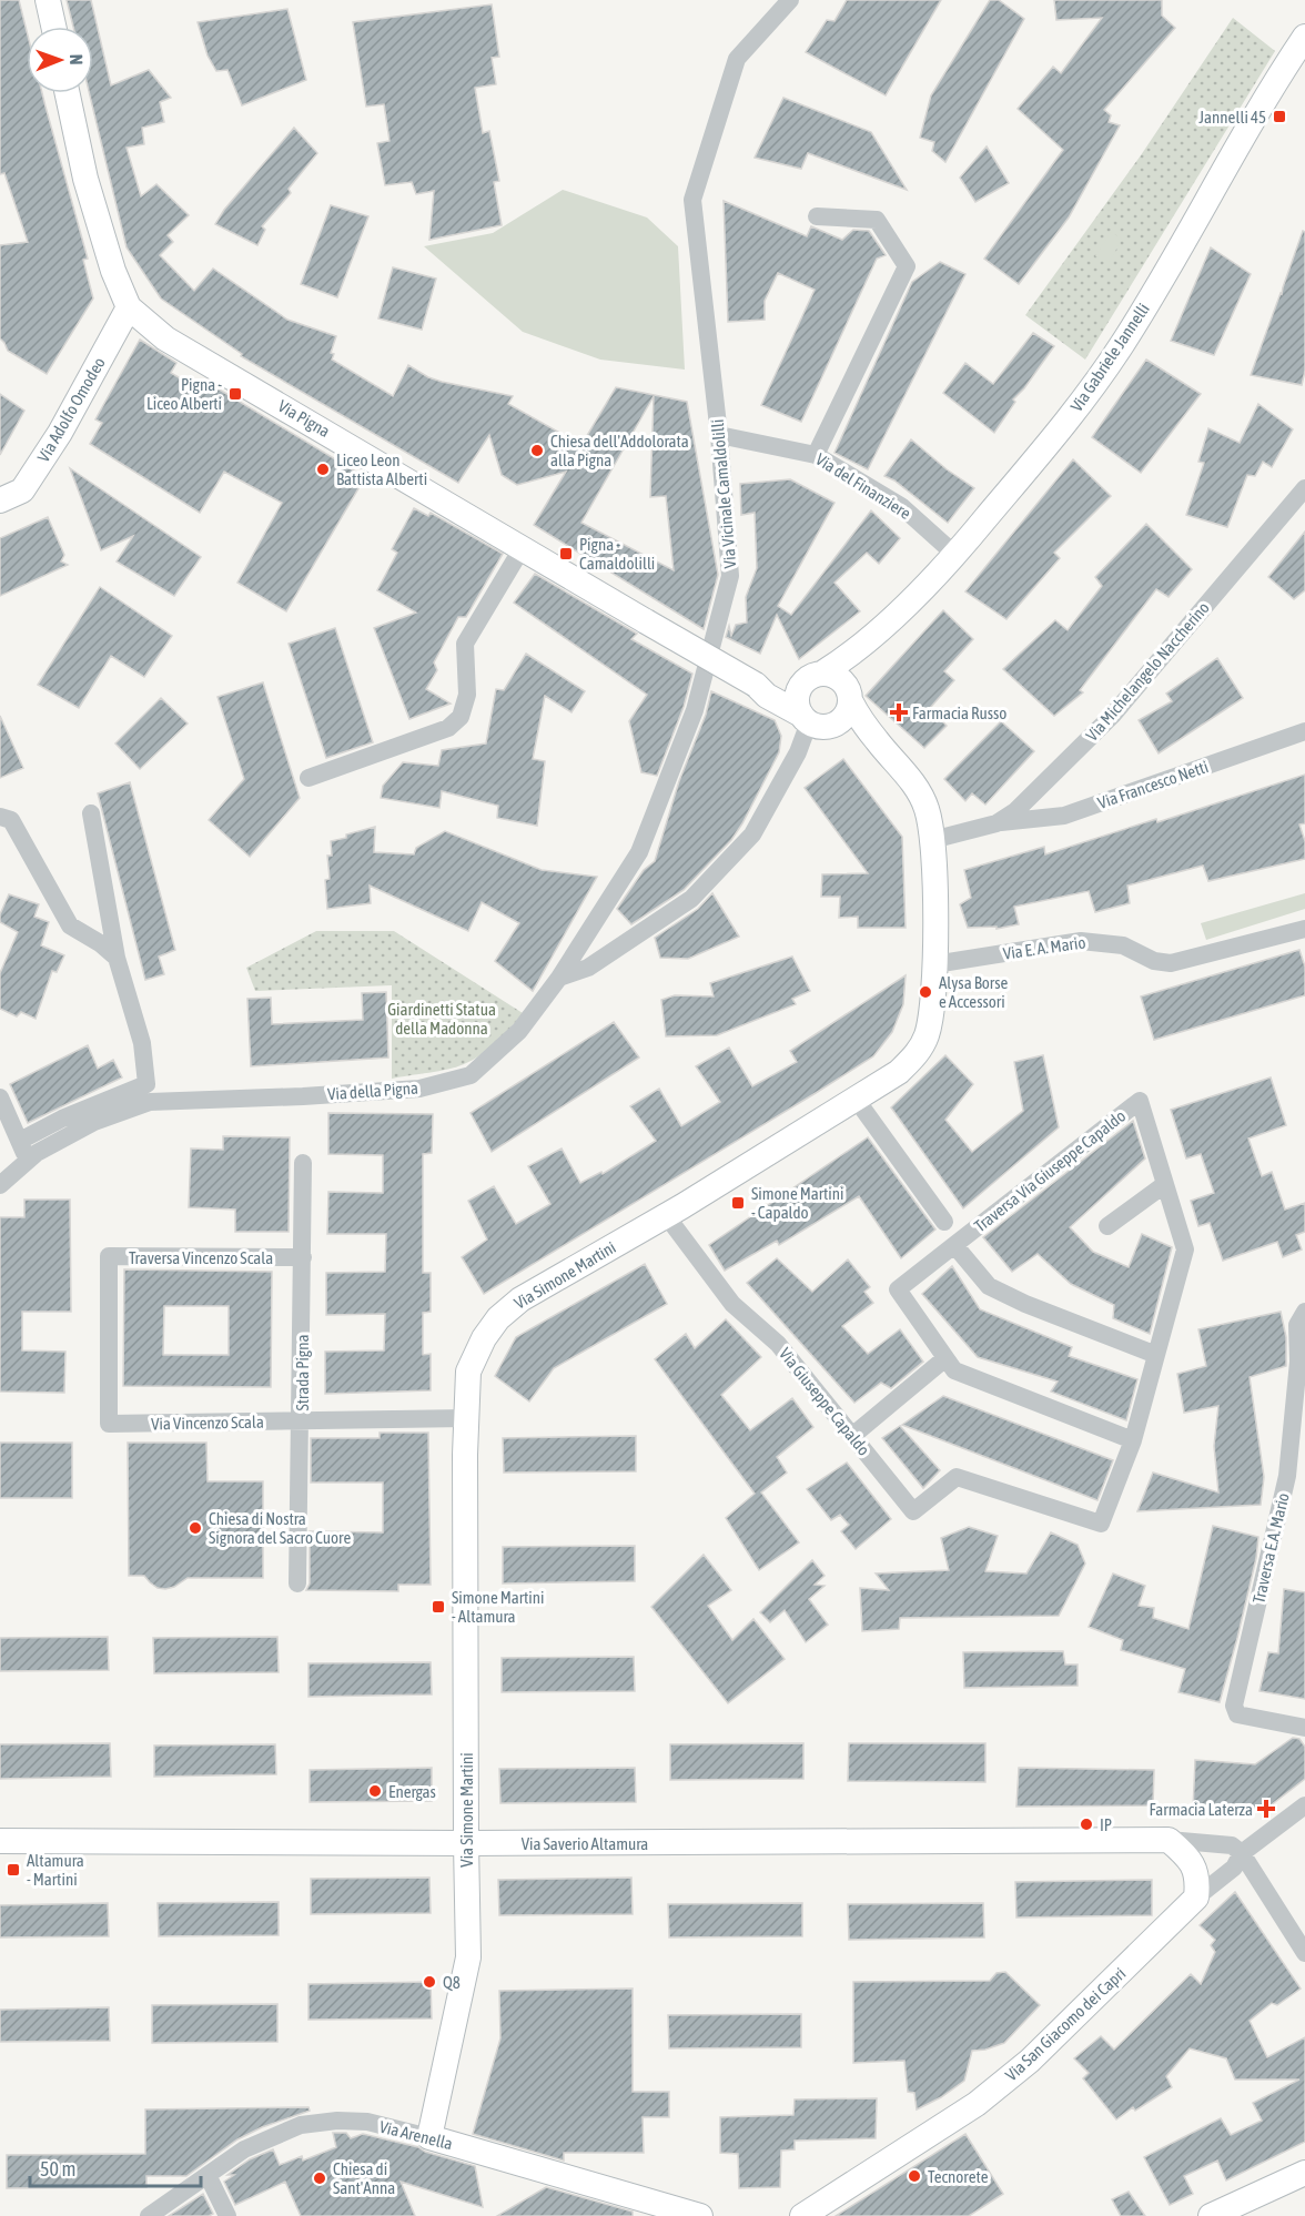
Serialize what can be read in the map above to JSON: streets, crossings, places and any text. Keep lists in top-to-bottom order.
{
  "streets": {
    "main road": [
      "Via Gabriele Jannelli",
      "Via Adolfo Omodeo",
      "Via Pigna",
      "Via Simone Martini",
      "Via Saverio Altamura",
      "Via San Giacomo dei Capri",
      "Via Arenella"
    ],
    "street": [
      "Via del Finanziere",
      "Via Vicinale Camaldolilli",
      "Via Michelangelo Naccherino",
      "Via Francesco Netti",
      "Via E. A. Mario",
      "Via della Pigna",
      "Traversa Via Giuseppe Capaldo",
      "Traversa Vincenzo Scala",
      "Strada Pigna",
      "Via Giuseppe Capaldo",
      "Via Vincenzo Scala",
      "Traversa E.A. Mario"
    ]
  },
  "crossings": [
    ["Via Gabriele Jannelli", "Via Pigna"],
    ["Via Gabriele Jannelli", "Via del Finanziere"],
    ["Via Gabriele Jannelli", "Via Simone Martini"],
    ["Via Adolfo Omodeo", "Via Pigna"],
    ["Via Pigna", "Via Simone Martini"],
    ["Via del Finanziere", "Via Vicinale Camaldolilli"],
    ["Via Vicinale Camaldolilli", "Via della Pigna"],
    ["Via Michelangelo Naccherino", "Via Francesco Netti"],
    ["Via Michelangelo Naccherino", "Via Simone Martini"],
    ["Via E. A. Mario", "Via Simone Martini"],
    ["Traversa Via Giuseppe Capaldo", "Via Giuseppe Capaldo"],
    ["Traversa Vincenzo Scala", "Strada Pigna"],
    ["Traversa Vincenzo Scala", "Via Vincenzo Scala"],
    ["Via Simone Martini", "Via Giuseppe Capaldo"],
    ["Via Simone Martini", "Via Vincenzo Scala"],
    ["Via Simone Martini", "Via Saverio Altamura"],
    ["Via Simone Martini", "Via Arenella"],
    ["Strada Pigna", "Via Vincenzo Scala"],
    ["Via Saverio Altamura", "Via San Giacomo dei Capri"]
  ],
  "parks": ["Giardinetti Statua della Madonna"],
  "places": {
    "transit": [
      "Jannelli 45",
      "Pigna - Liceo Alberti",
      "Pigna - Camaldolilli",
      "Simone Martini - Capaldo",
      "Simone Martini - Altamura",
      "Altamura - Martini"
    ],
    "other": [
      "Chiesa dell'Addolorata alla Pigna",
      "Liceo Leon Battista Alberti",
      "Alysa Borse e Accessori",
      "Chiesa di Nostra Signora del Sacro Cuore",
      "Energas",
      "IP",
      "Q8",
      "Tecnorete",
      "Chiesa di Sant'Anna"
    ],
    "health": ["Farmacia Russo", "Farmacia Laterza"]
  },
  "scale_bar": "50 m",
  "north": "right"
}
